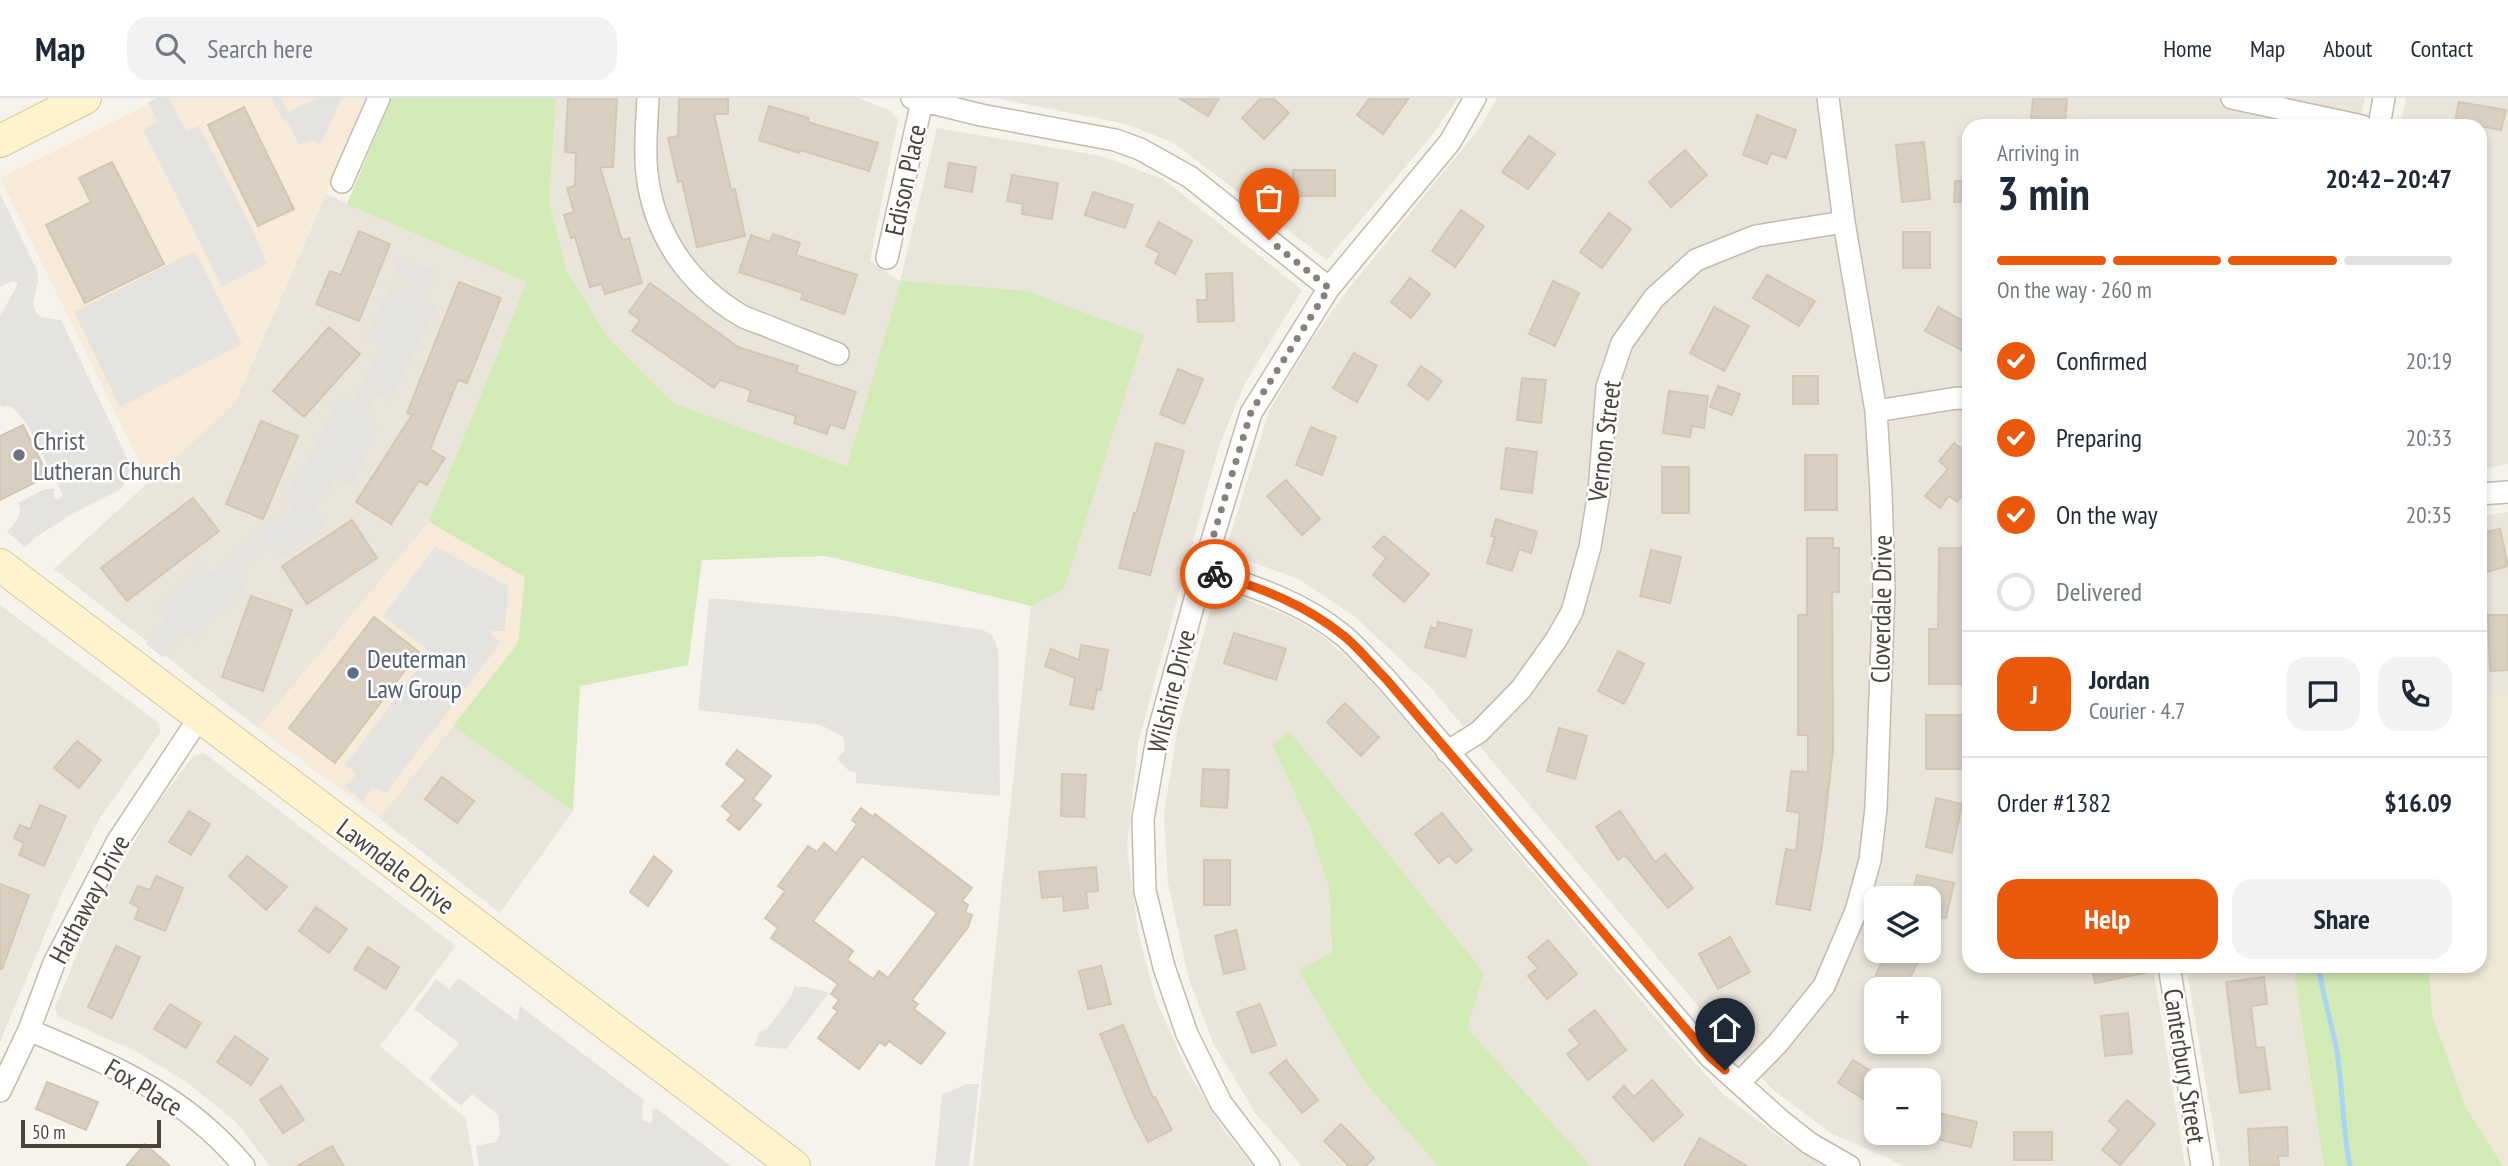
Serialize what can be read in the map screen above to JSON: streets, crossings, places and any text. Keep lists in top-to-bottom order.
{
  "streets": {
    "main road": ["Lawndale Drive"],
    "street": [
      "Edison Place",
      "Vernon Street",
      "Cloverdale Drive",
      "Wilshire Drive",
      "Hathaway Drive",
      "Canterbury Street",
      "Fox Place"
    ]
  },
  "crossings": [
    ["Vernon Street", "Cloverdale Drive"],
    ["Lawndale Drive", "Hathaway Drive"],
    ["Hathaway Drive", "Fox Place"]
  ],
  "places": ["Christ Lutheran Church", "Deuterman Law Group"],
  "scale_bar": "50 m",
  "page": {
    "header": "Map",
    "search": "Search here",
    "nav": [
      "Home",
      "Map",
      "About",
      "Contact"
    ],
    "heading": ["3 min", "Arriving in", "20:42–20:47"],
    "panel": [
      "Jordan",
      "Courier · 4.7",
      "Order #1382",
      "$16.09"
    ],
    "bar": "On the way · 260 m",
    "list": [
      ["Confirmed", "20:19"],
      ["Preparing", "20:33"],
      ["On the way", "20:35"],
      "Delivered"
    ],
    "round": "J",
    "buttons": ["Help", "Share"],
    "map_buttons": ["+", "−"],
    "scale": "50 m"
  }
}
